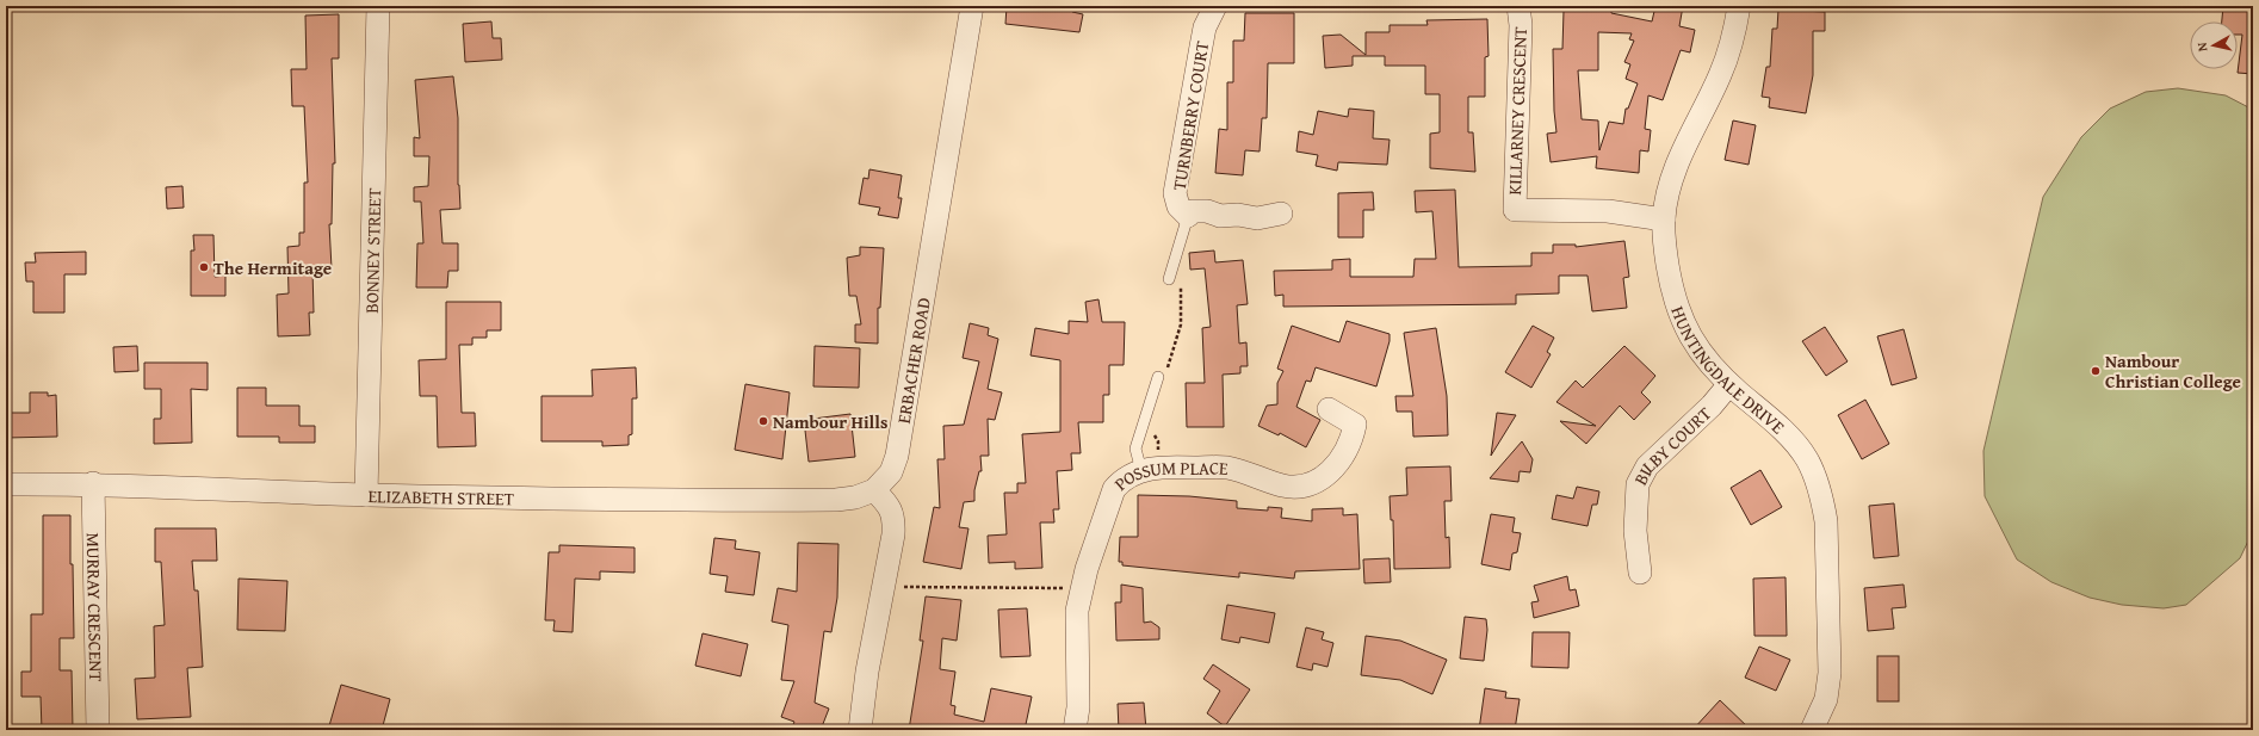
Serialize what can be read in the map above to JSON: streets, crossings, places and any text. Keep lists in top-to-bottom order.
{
  "streets": {
    "street": [
      "KILLARNEY CRESCENT",
      "TURNBERRY COURT",
      "BONNEY STREET",
      "ERBACHER ROAD",
      "HUNTINGDALE DRIVE",
      "BILBY COURT",
      "POSSUM PLACE",
      "ELIZABETH STREET",
      "MURRAY CRESCENT"
    ]
  },
  "crossings": [
    ["KILLARNEY CRESCENT", "HUNTINGDALE DRIVE"],
    ["BONNEY STREET", "ELIZABETH STREET"],
    ["ERBACHER ROAD", "ELIZABETH STREET"],
    ["HUNTINGDALE DRIVE", "BILBY COURT"],
    ["ELIZABETH STREET", "MURRAY CRESCENT"]
  ],
  "places": ["The Hermitage", "Nambour Christian College", "Nambour Hills"],
  "north": "left"
}
